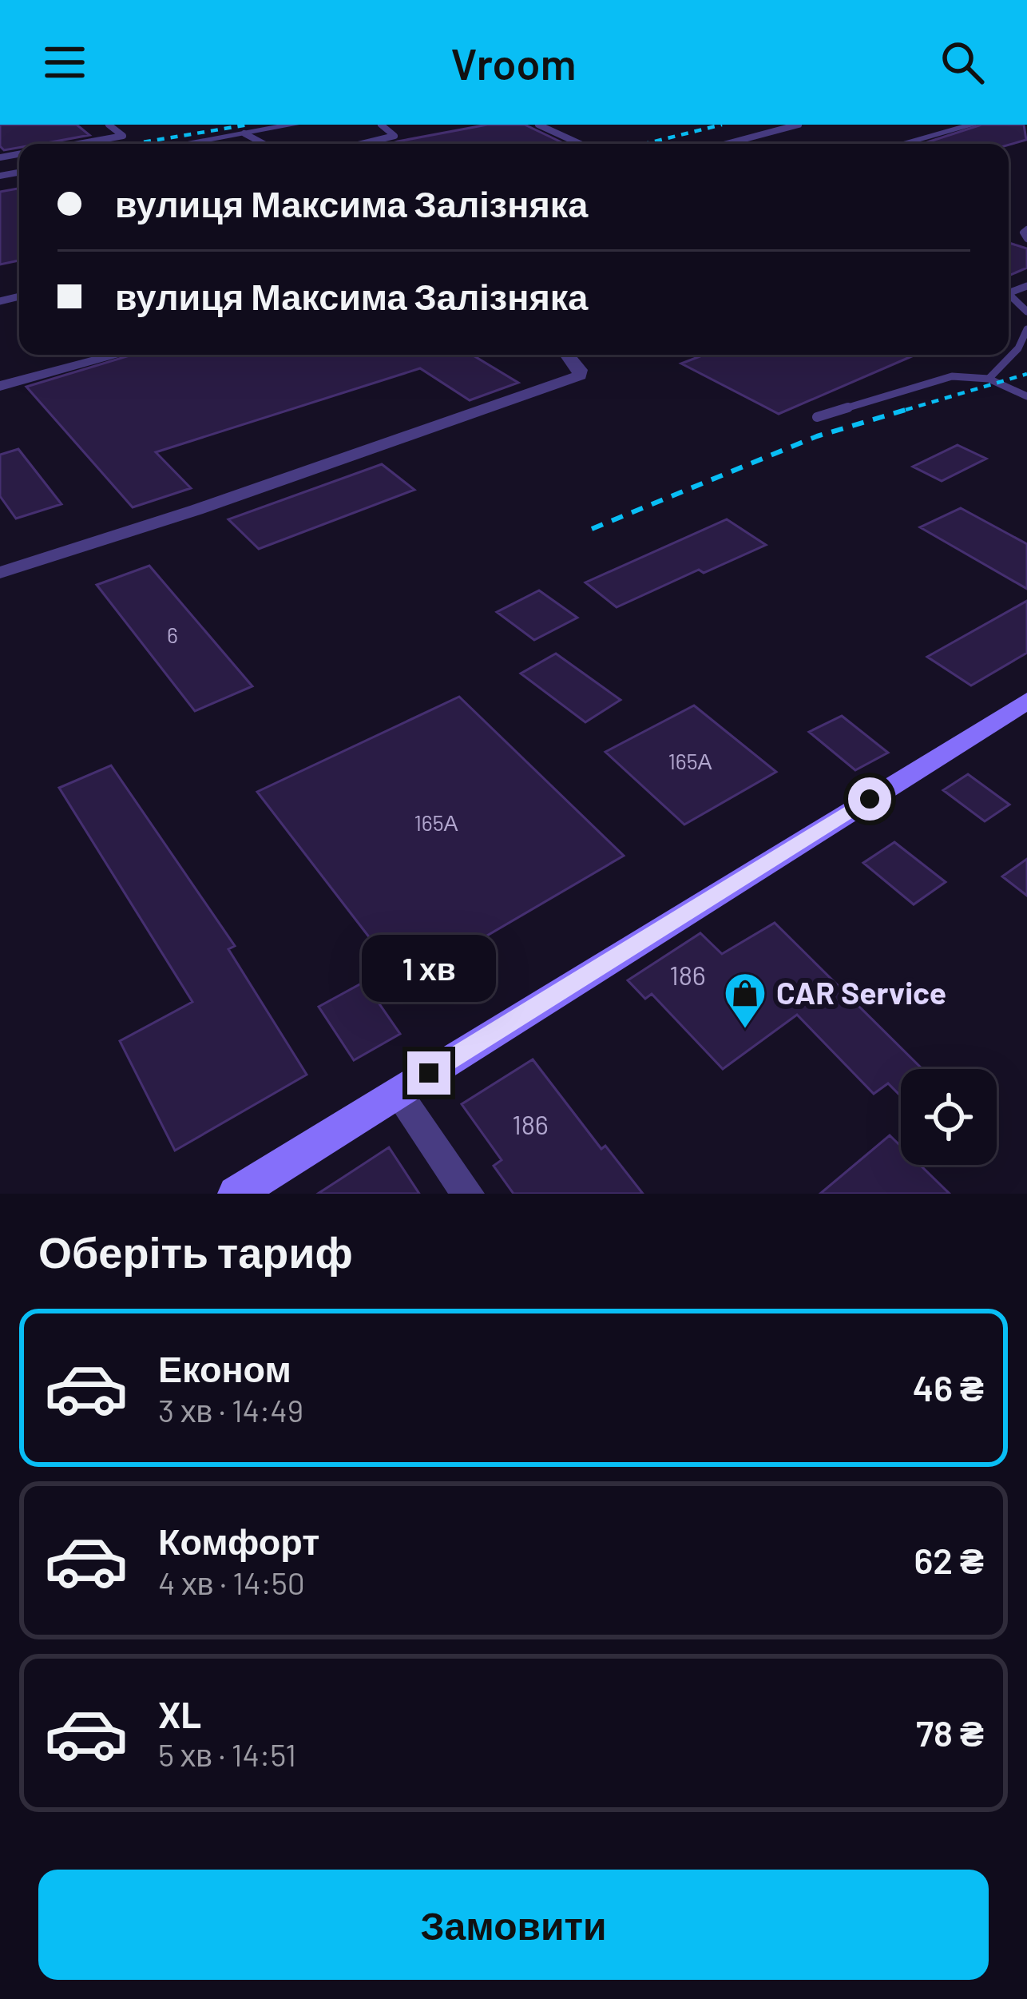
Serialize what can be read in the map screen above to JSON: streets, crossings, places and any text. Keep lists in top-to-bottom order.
{
  "places": {
    "shop": ["CAR Service"]
  },
  "house_numbers": [
    "6",
    "165А",
    "165А",
    "186",
    "186"
  ],
  "page": {
    "header": "Vroom",
    "banner": ["вулиця Максима Залізняка", "вулиця Максима Залізняка"],
    "bubble": "1 хв",
    "heading": "Оберіть тариф",
    "list": [
      {
        "name": "Економ",
        "note": "3 хв · 14:49",
        "value": "46 ₴"
      },
      {
        "name": "Комфорт",
        "note": "4 хв · 14:50",
        "value": "62 ₴"
      },
      {
        "name": "XL",
        "note": "5 хв · 14:51",
        "value": "78 ₴"
      }
    ],
    "buttons": "Замовити"
  }
}
